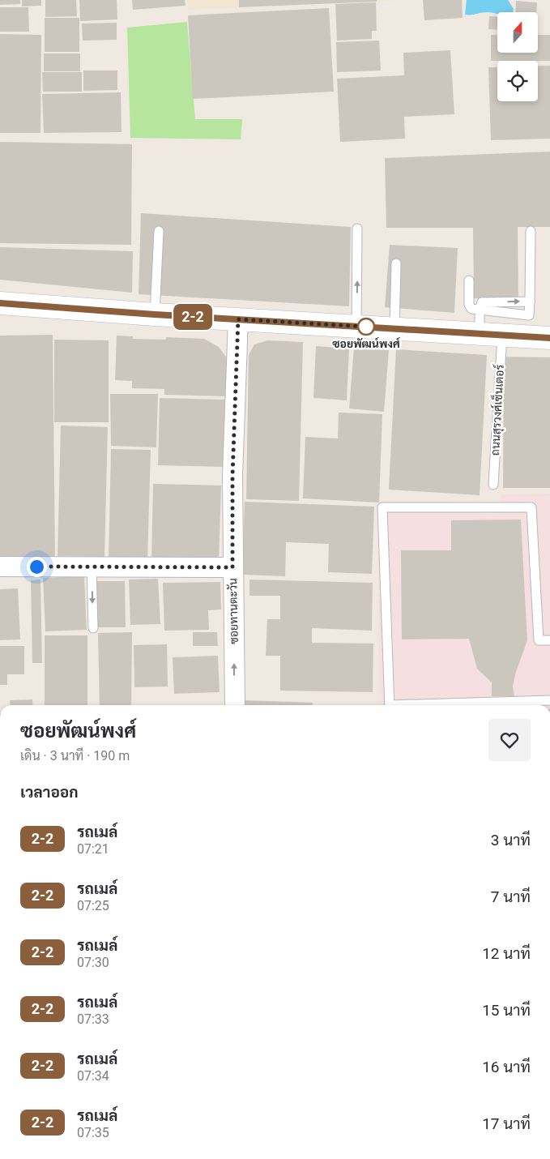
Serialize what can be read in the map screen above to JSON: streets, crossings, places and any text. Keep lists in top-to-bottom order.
{
  "streets": {
    "street": ["ซอยทานตะวัน"],
    "lane": ["ถนนสุรวงศ์เซ็นเตอร์"]
  },
  "one_way": ["ซอยทานตะวัน"],
  "places": ["ซอยพัฒน์พงศ์"],
  "lines": ["bus line 2-2"],
  "north": "top",
  "page": {
    "on_map": "2-2",
    "heading": [
      ["ซอยพัฒน์พงศ์", "เดิน · 3 นาที · 190 m"],
      "เวลาออก"
    ],
    "list": [
      {
        "mark": "2-2",
        "name": "รถเมล์",
        "note": "07:21",
        "value": "3 นาที"
      },
      {
        "mark": "2-2",
        "name": "รถเมล์",
        "note": "07:25",
        "value": "7 นาที"
      },
      {
        "mark": "2-2",
        "name": "รถเมล์",
        "note": "07:30",
        "value": "12 นาที"
      },
      {
        "mark": "2-2",
        "name": "รถเมล์",
        "note": "07:33",
        "value": "15 นาที"
      },
      {
        "mark": "2-2",
        "name": "รถเมล์",
        "note": "07:34",
        "value": "16 นาที"
      },
      {
        "mark": "2-2",
        "name": "รถเมล์",
        "note": "07:35",
        "value": "17 นาที"
      }
    ]
  }
}
